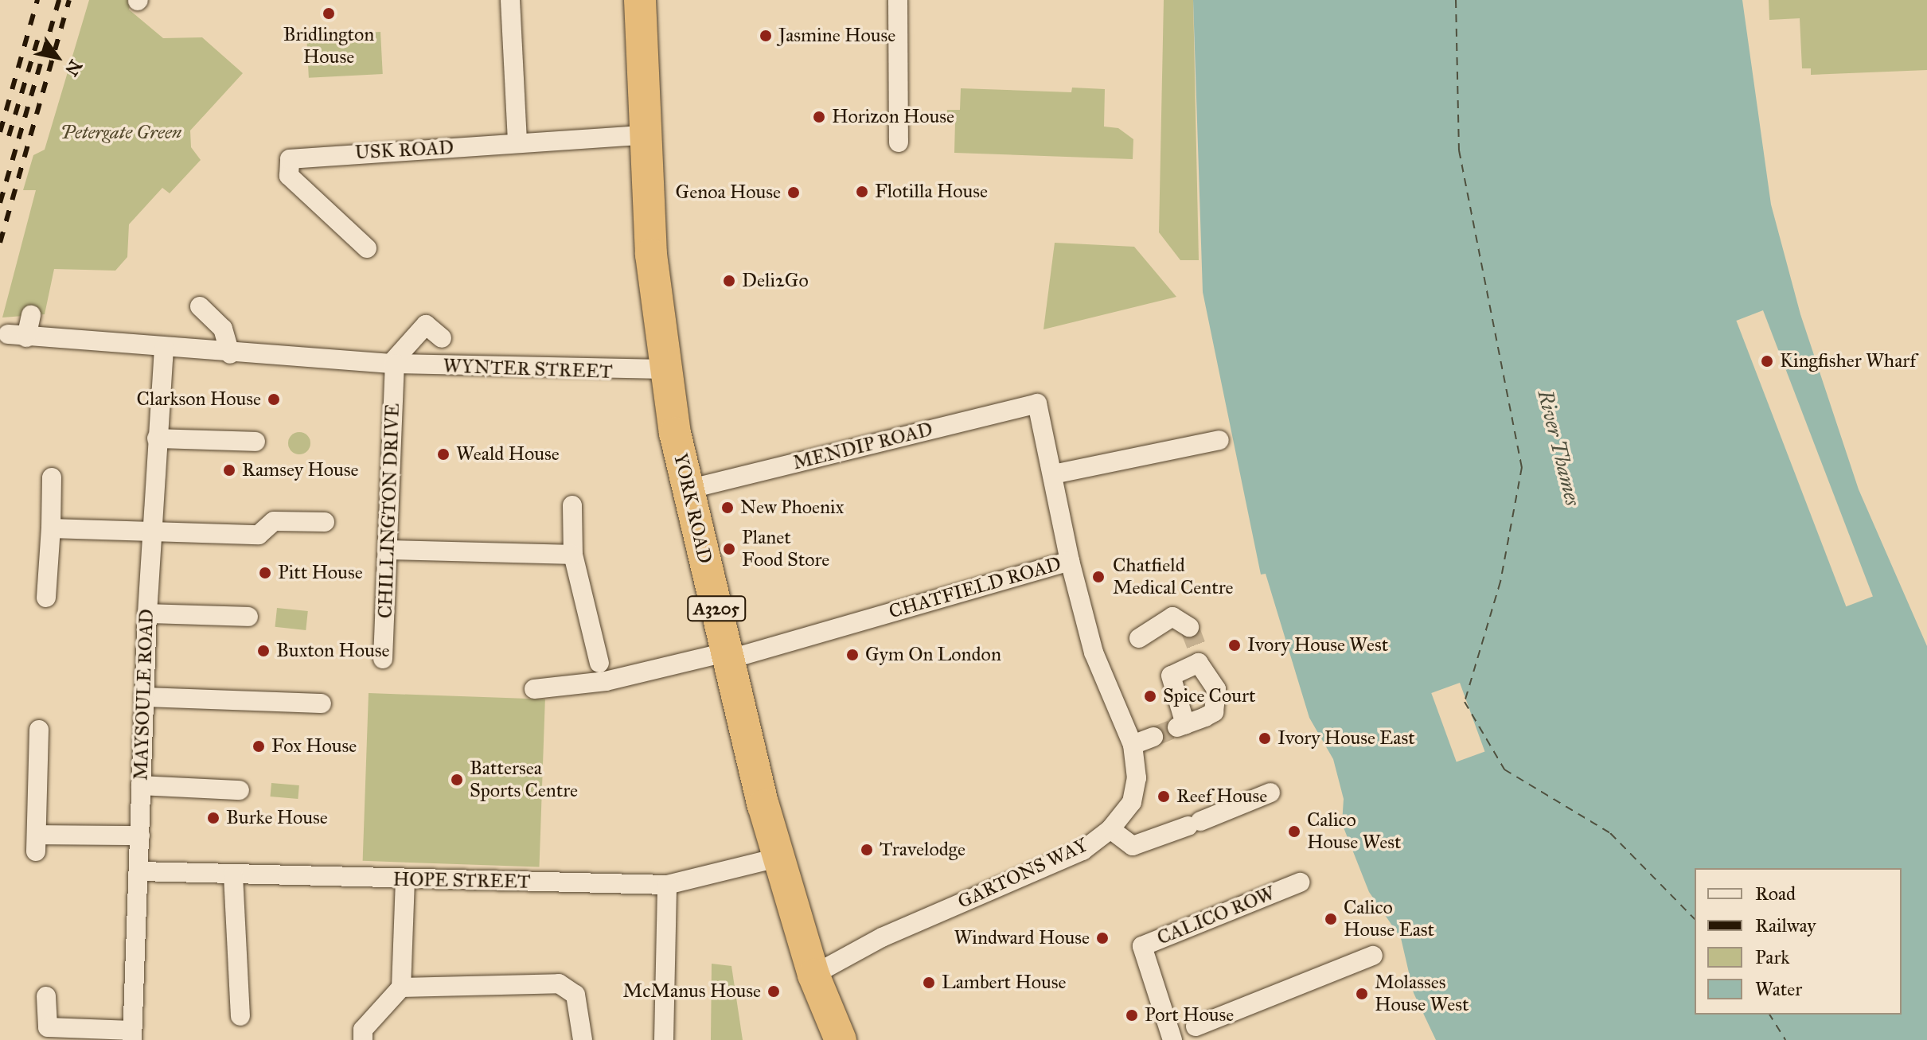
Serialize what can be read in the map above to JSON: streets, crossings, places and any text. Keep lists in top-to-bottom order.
{
  "streets": {
    "highway": ["YORK ROAD", "A3205"],
    "street": [
      "USK ROAD",
      "WYNTER STREET",
      "MENDIP ROAD",
      "CHILLINGTON DRIVE",
      "CHATFIELD ROAD",
      "MAYSOULE ROAD",
      "GARTONS WAY",
      "HOPE STREET",
      "CALICO ROW"
    ]
  },
  "crossings": [
    ["USK ROAD", "YORK ROAD"],
    ["WYNTER STREET", "YORK ROAD"],
    ["WYNTER STREET", "CHILLINGTON DRIVE"],
    ["WYNTER STREET", "MAYSOULE ROAD"],
    ["MENDIP ROAD", "YORK ROAD"],
    ["MENDIP ROAD", "CHATFIELD ROAD"],
    ["YORK ROAD", "CHATFIELD ROAD"],
    ["YORK ROAD", "GARTONS WAY"],
    ["YORK ROAD", "HOPE STREET"],
    ["CHATFIELD ROAD", "GARTONS WAY"],
    ["MAYSOULE ROAD", "HOPE STREET"]
  ],
  "water": ["River Thames"],
  "parks": ["Petergate Green"],
  "places": [
    "Bridlington House",
    "Jasmine House",
    "Horizon House",
    "Flotilla House",
    "Genoa House",
    "Deli2Go",
    "Kingfisher Wharf",
    "Clarkson House",
    "Weald House",
    "Ramsey House",
    "New Phoenix",
    "Planet Food Store",
    "Pitt House",
    "Chatfield Medical Centre",
    "Ivory House West",
    "Buxton House",
    "Gym On London",
    "Spice Court",
    "Ivory House East",
    "Fox House",
    "Battersea Sports Centre",
    "Reef House",
    "Burke House",
    "Calico House West",
    "Travelodge",
    "Calico House East",
    "Windward House",
    "Lambert House",
    "McManus House",
    "Molasses House West",
    "Port House"
  ],
  "legend": [
    "Road",
    "Railway",
    "Park",
    "Water"
  ],
  "north": "bottom right"
}
